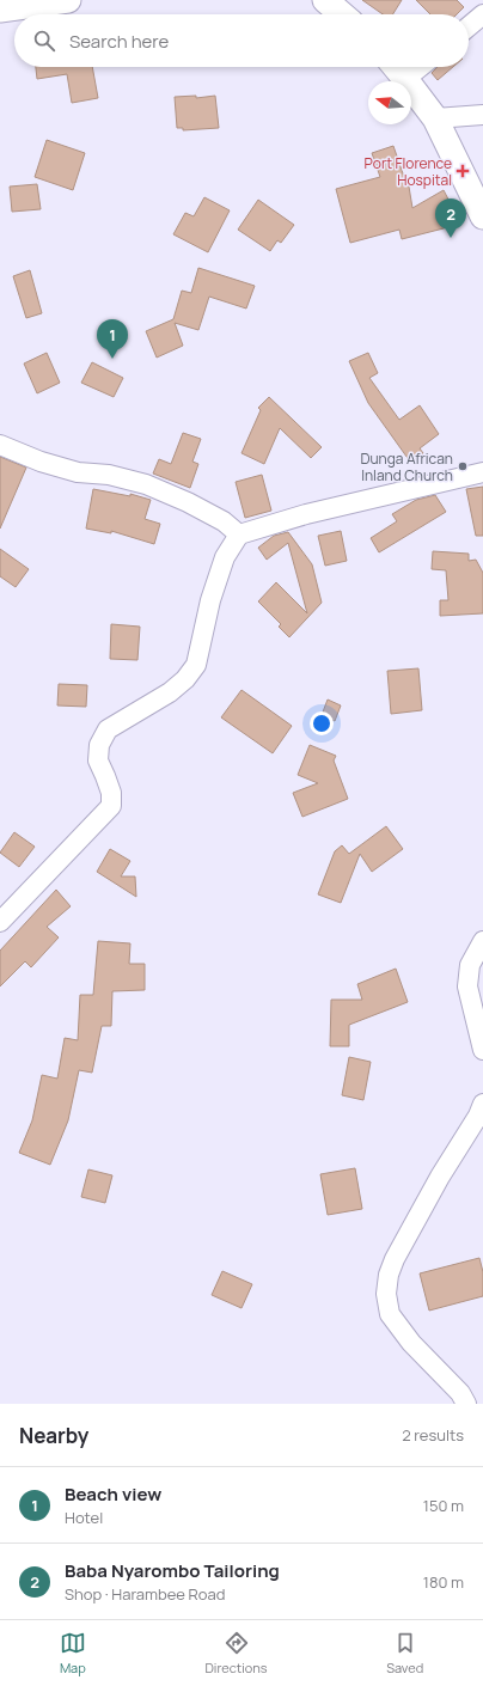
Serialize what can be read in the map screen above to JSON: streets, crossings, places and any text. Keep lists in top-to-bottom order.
{
  "places": {
    "health": ["Port Florence Hospital"],
    "other": ["Dunga African Inland Church"]
  },
  "north": "left",
  "page": {
    "search": "Search here",
    "pins": ["2", "1"],
    "heading": ["Nearby", "2 results"],
    "list": [
      {
        "mark": "1",
        "name": "Beach view",
        "note": "Hotel",
        "value": "150 m"
      },
      {
        "mark": "2",
        "name": "Baba Nyarombo Tailoring",
        "note": "Shop · Harambee Road",
        "value": "180 m"
      }
    ],
    "nav": ["Map", "Directions", "Saved"]
  }
}
